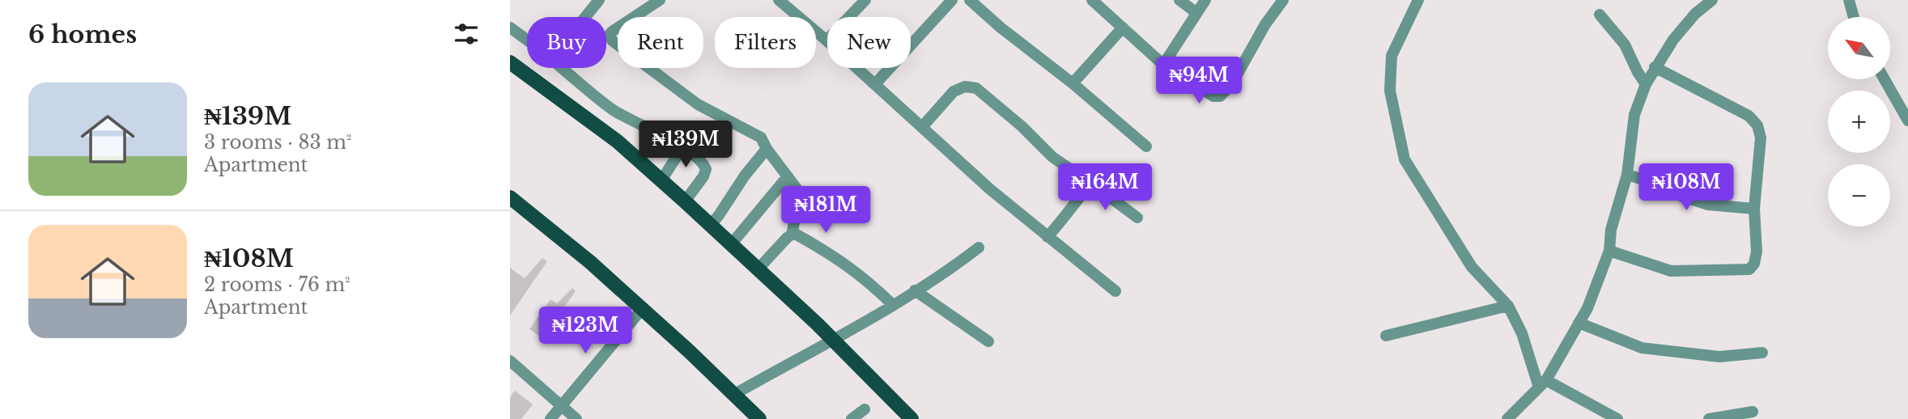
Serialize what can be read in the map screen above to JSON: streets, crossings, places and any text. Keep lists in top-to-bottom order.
{
  "north": "top left",
  "page": {
    "heading": "6 homes",
    "map_buttons": ["+", "−"],
    "chip": [
      "Buy",
      "Rent",
      "Filters",
      "New"
    ],
    "price": [
      "₦94M",
      "₦139M",
      "₦164M",
      "₦108M",
      "₦181M",
      "₦123M"
    ],
    "list": [
      {
        "name": "₦139M",
        "note": "3 rooms · 83 m² · Apartment"
      },
      {
        "name": "₦108M",
        "note": "2 rooms · 76 m² · Apartment"
      }
    ]
  }
}
